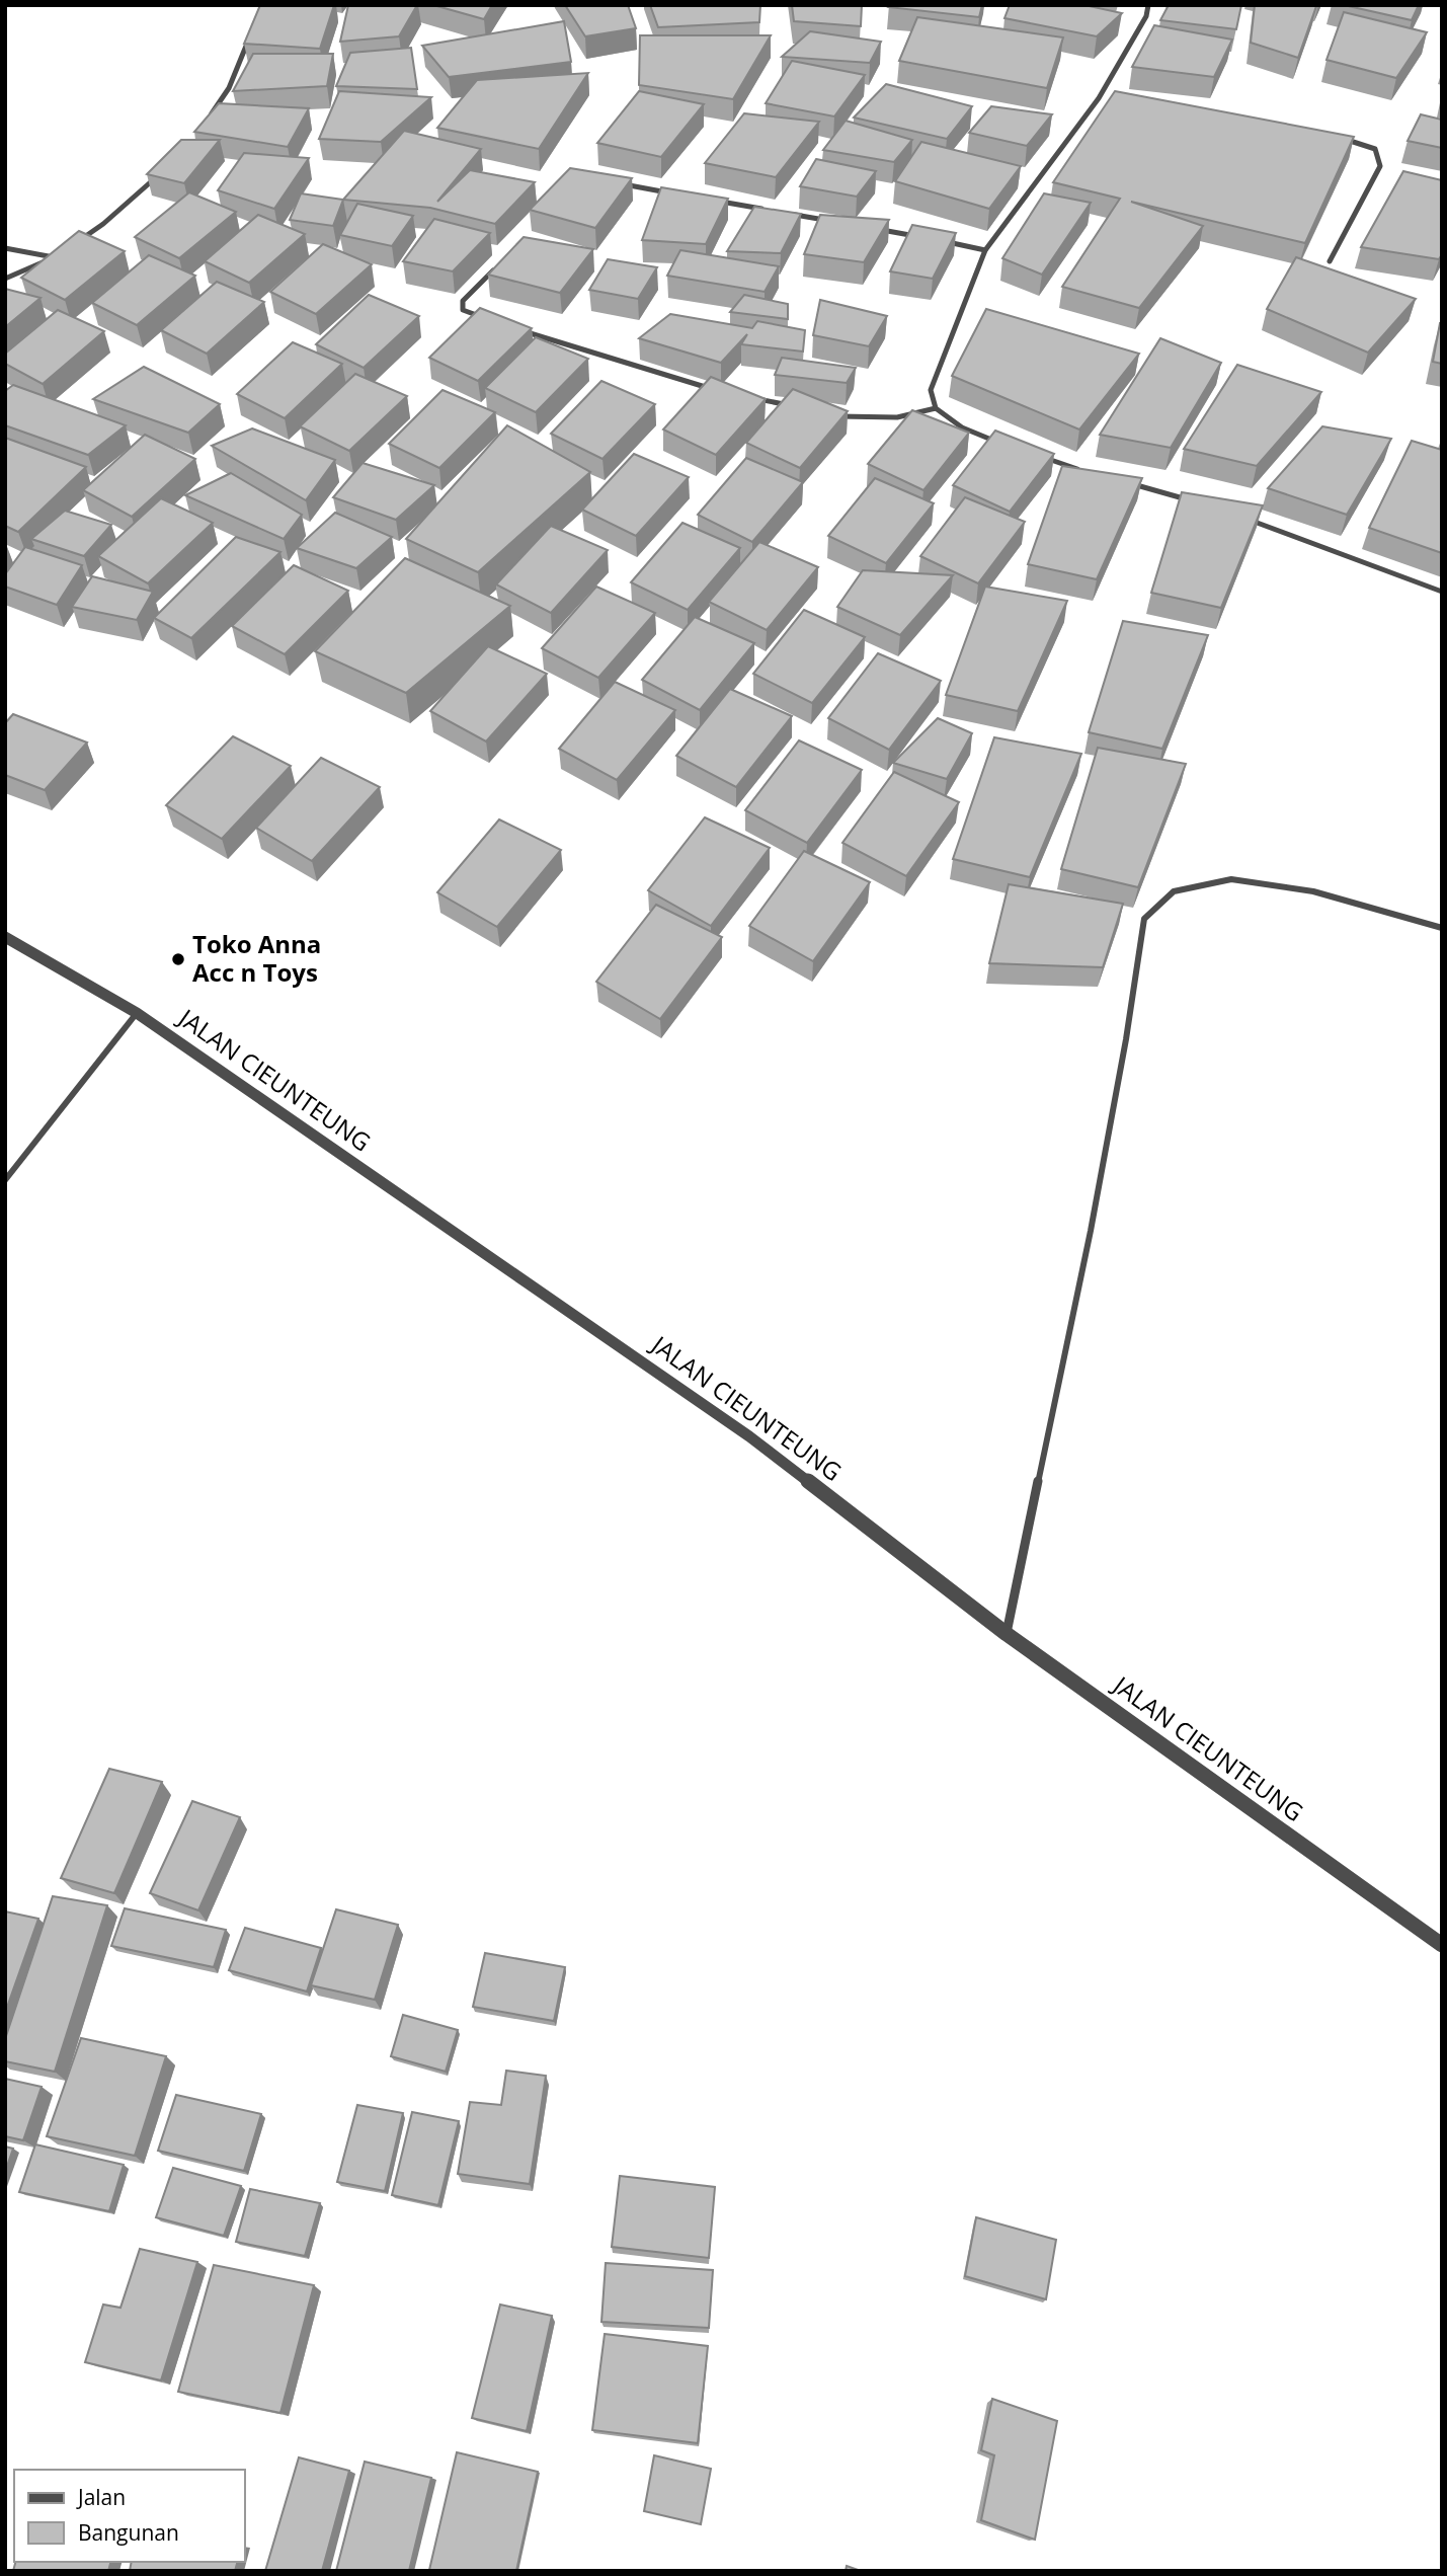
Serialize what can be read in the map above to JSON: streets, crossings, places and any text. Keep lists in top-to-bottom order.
{
  "streets": {
    "street": ["JALAN CIEUNTEUNG"]
  },
  "places": ["Toko Anna Acc n Toys"],
  "legend": ["Jalan", "Bangunan"]
}
